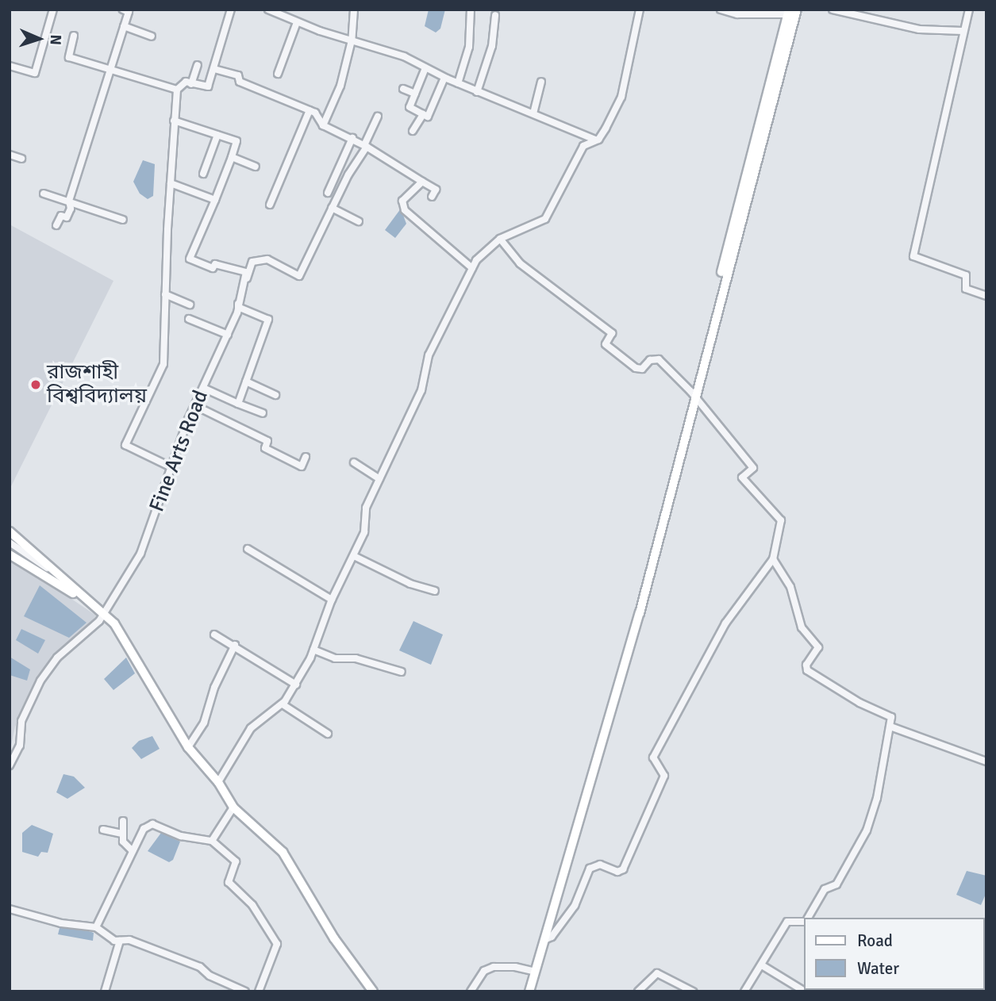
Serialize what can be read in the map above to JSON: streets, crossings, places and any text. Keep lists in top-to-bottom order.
{
  "streets": {
    "street": ["Fine Arts Road"]
  },
  "places": ["রাজশাহী বিশ্ববিদ্যালয়"],
  "legend": ["Road", "Water"],
  "north": "right"
}
